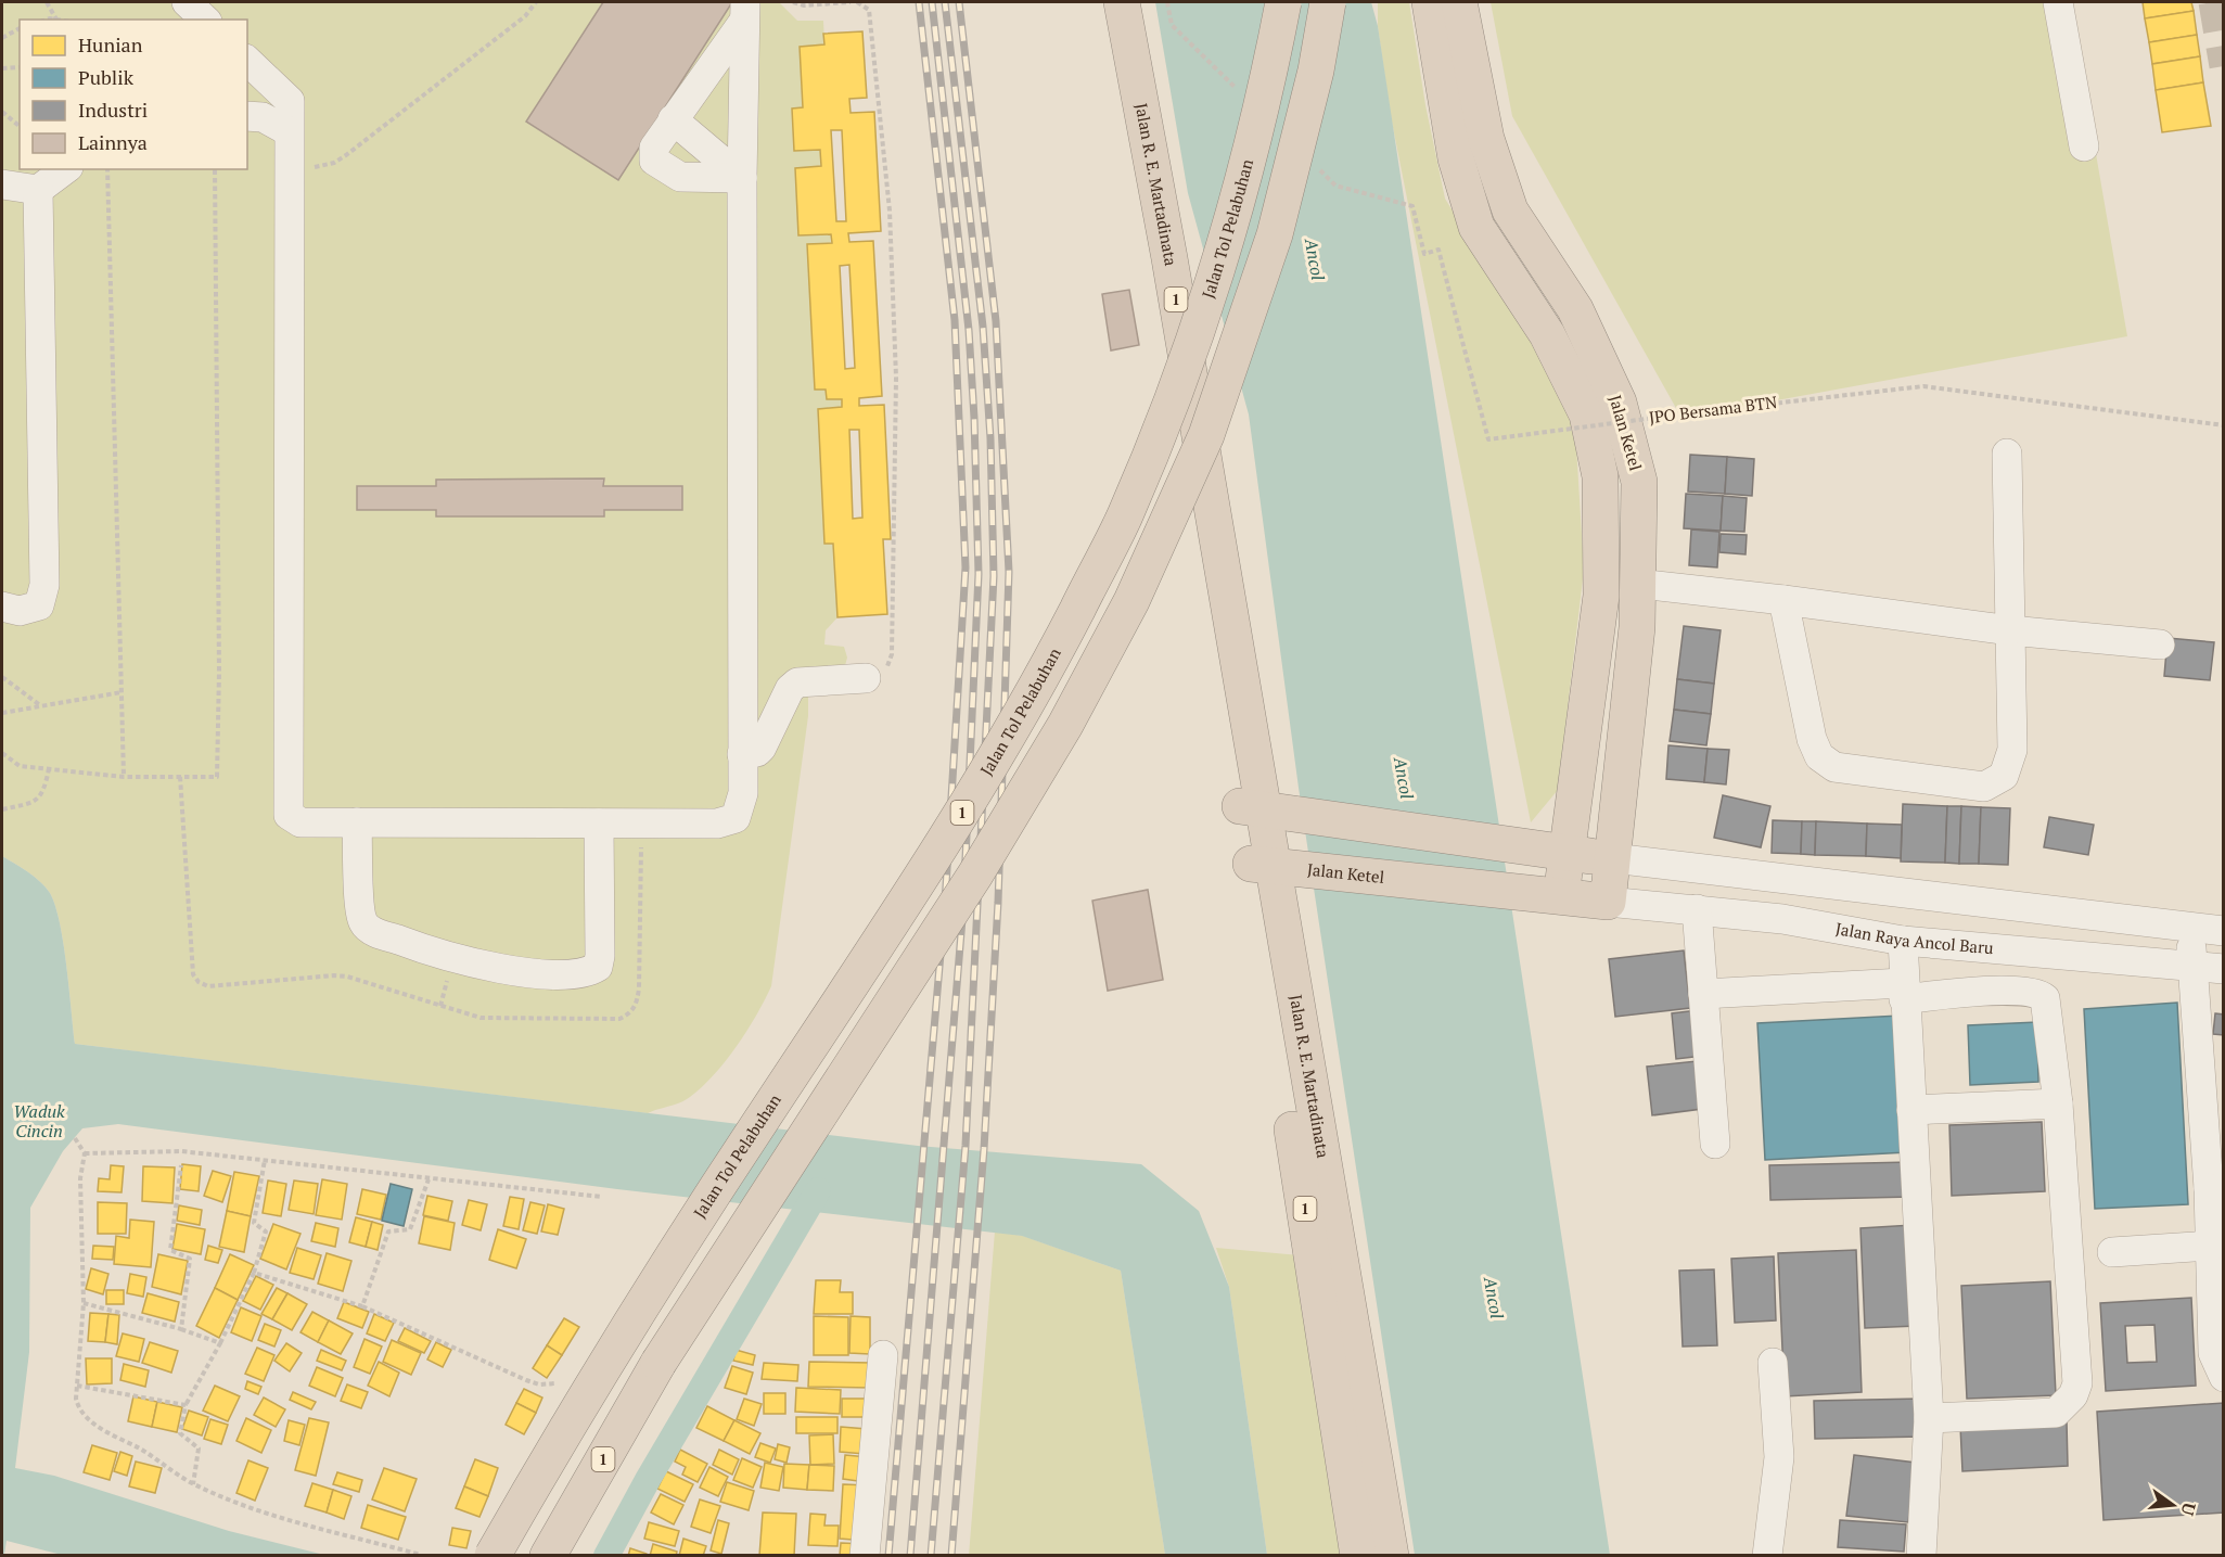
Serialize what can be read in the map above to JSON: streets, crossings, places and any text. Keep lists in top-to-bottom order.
{
  "streets": {
    "highway": [
      "Jalan R. E. Martadinata",
      "Jalan Tol Pelabuhan",
      "1",
      "Jalan Ketel"
    ],
    "street": ["Jalan Raya Ancol Baru"],
    "path": ["JPO Bersama BTN"]
  },
  "crossings": [
    ["Jalan R. E. Martadinata", "Jalan Ketel"],
    ["Jalan Ketel", "Jalan Raya Ancol Baru"]
  ],
  "water": ["Ancol", "Waduk Cincin"],
  "legend": [
    "Hunian",
    "Publik",
    "Industri",
    "Lainnya"
  ],
  "north": "right"
}
